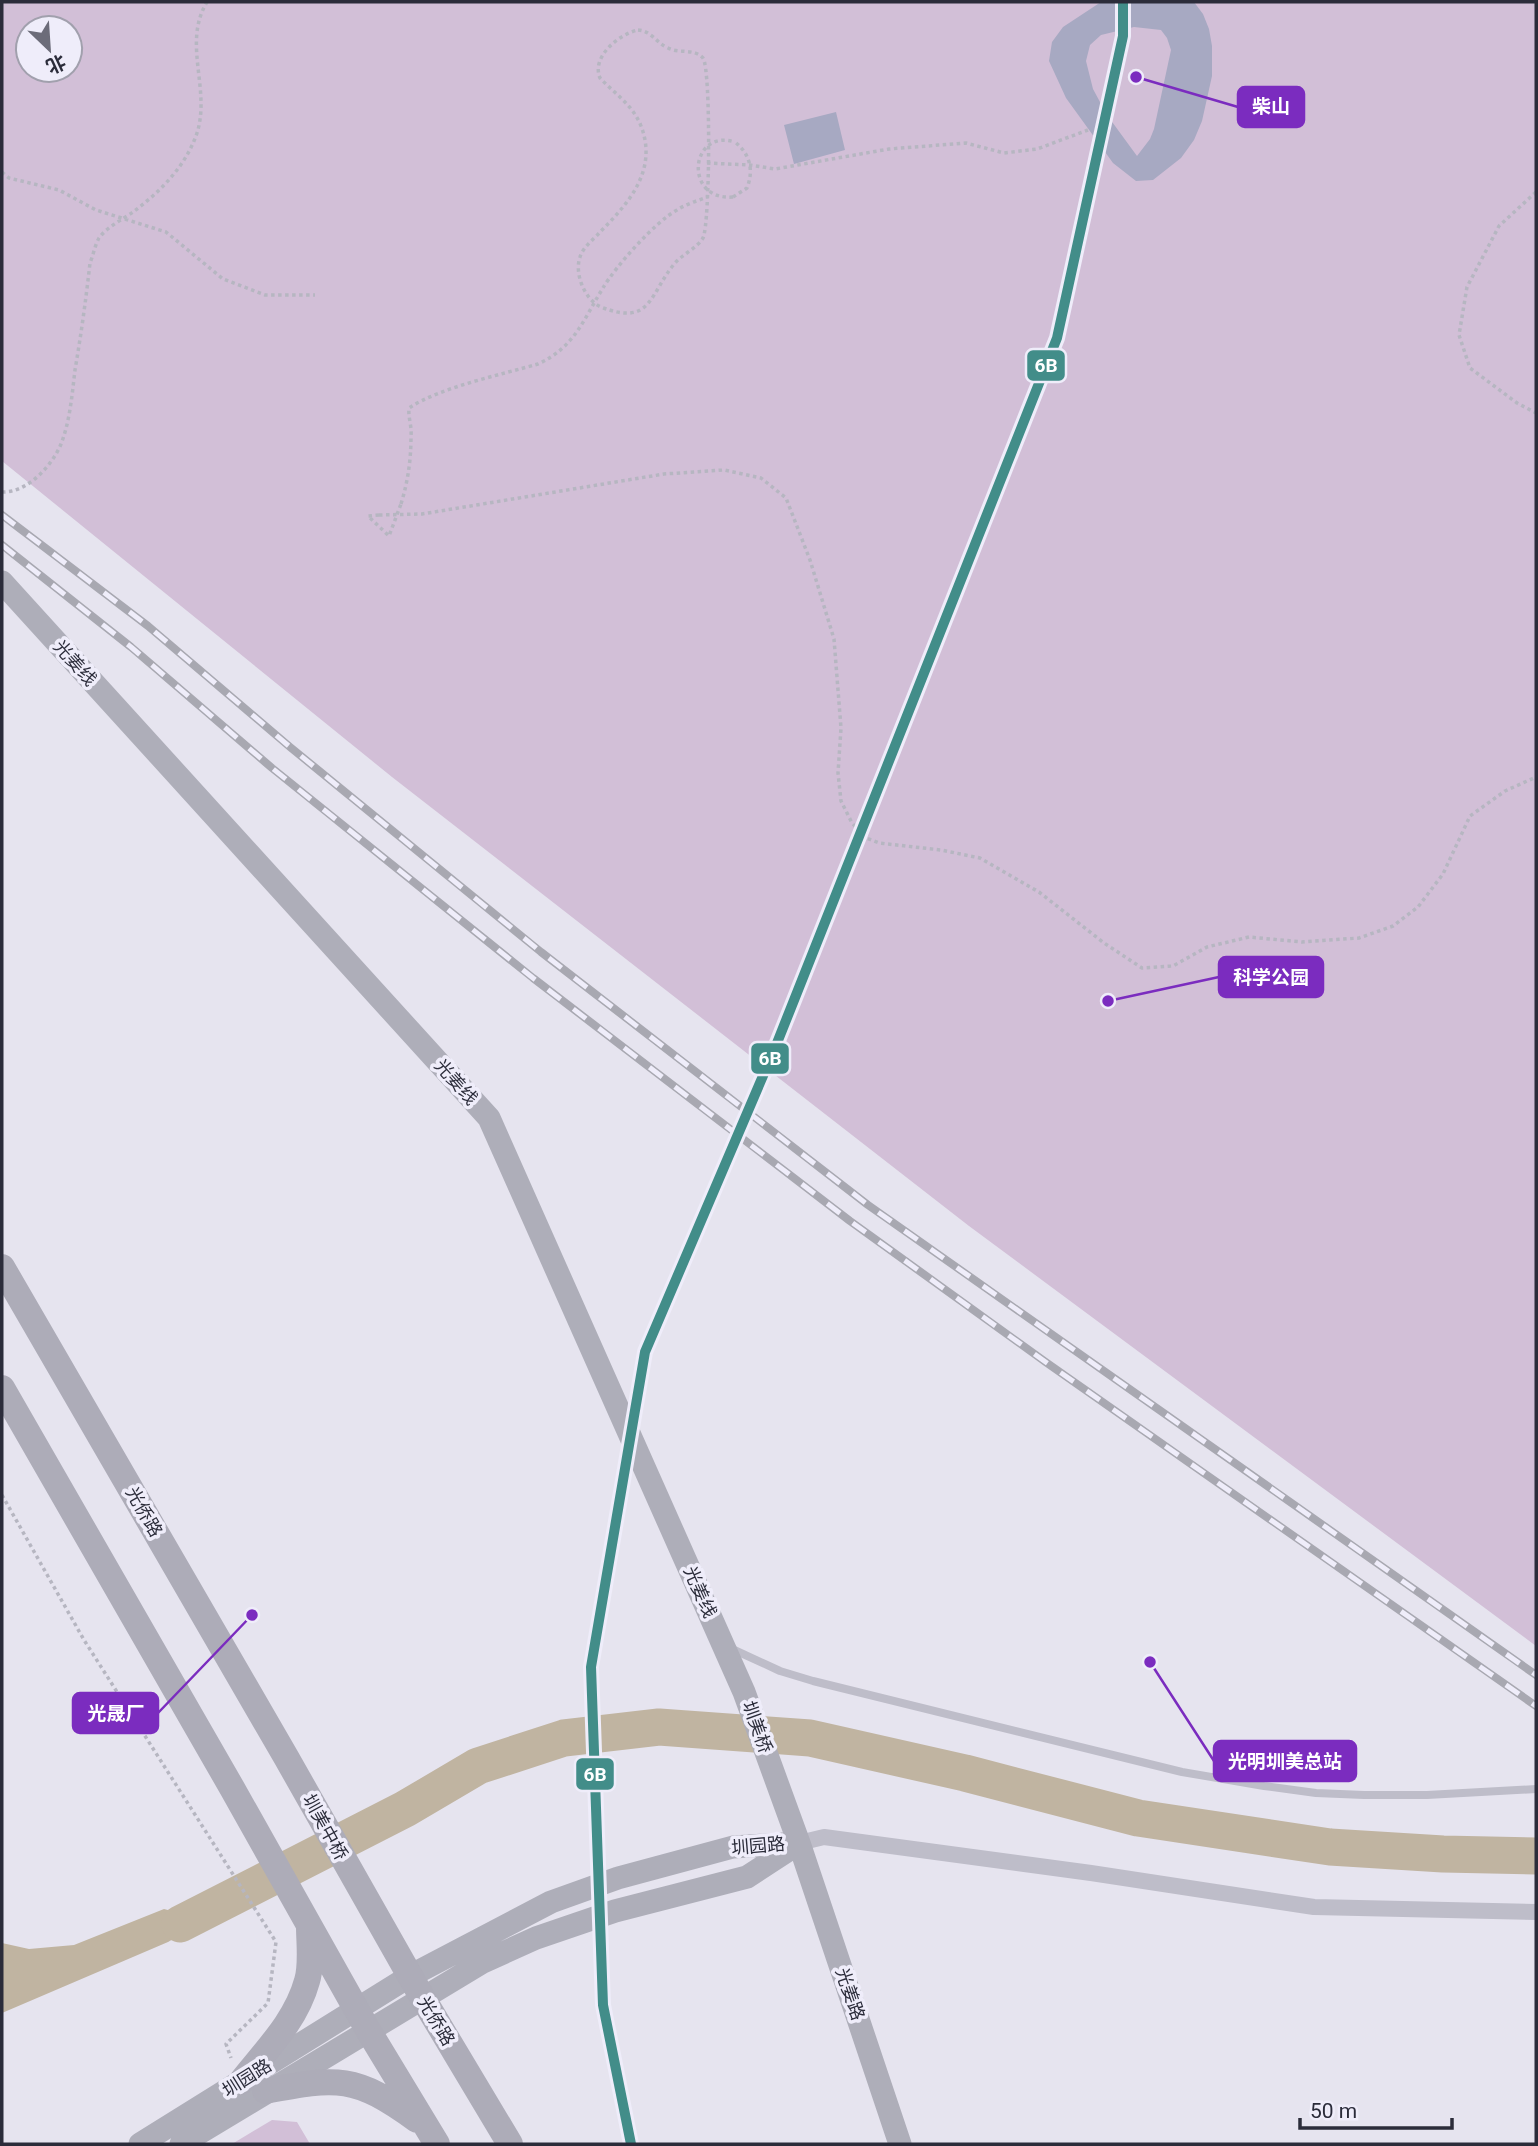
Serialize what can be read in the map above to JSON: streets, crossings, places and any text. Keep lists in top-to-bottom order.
{
  "streets": {
    "main road": ["光侨路", "圳美中桥"],
    "street": [
      "光姜线",
      "圳美桥",
      "圳园路",
      "光姜路"
    ]
  },
  "crossings": [
    ["光姜线", "圳美桥"],
    ["光侨路", "圳美中桥"],
    ["光侨路", "圳园路"],
    ["圳美桥", "圳园路"],
    ["圳美桥", "光姜路"],
    ["圳园路", "光姜路"]
  ],
  "places": [
    "柴山",
    "科学公园",
    "光晟厂",
    "光明圳美总站"
  ],
  "lines": ["transit line 6B"],
  "scale_bar": "50 m",
  "north": "bottom right"
}
